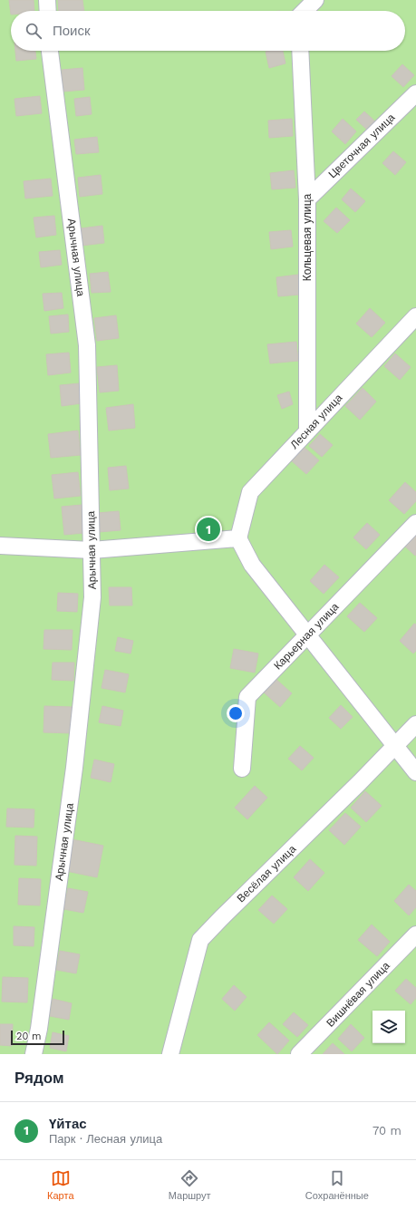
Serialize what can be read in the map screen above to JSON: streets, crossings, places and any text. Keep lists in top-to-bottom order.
{
  "streets": {
    "street": [
      "Цветочная улица",
      "Кольцевая улица",
      "Арычная улица",
      "Лесная улица",
      "Карьерная улица",
      "Весёлая улица",
      "Вишнёвая улица"
    ]
  },
  "crossings": [
    ["Цветочная улица", "Кольцевая улица"],
    ["Кольцевая улица", "Лесная улица"]
  ],
  "scale_bar": "20 m",
  "page": {
    "search": "Поиск",
    "pins": "1",
    "scale": "20 m",
    "heading": "Рядом",
    "list": [
      {
        "mark": "1",
        "name": "Үйтас",
        "note": "Парк · Лесная улица",
        "value": "70 m"
      }
    ],
    "nav": ["Карта", "Маршрут", "Сохранённые"]
  }
}
